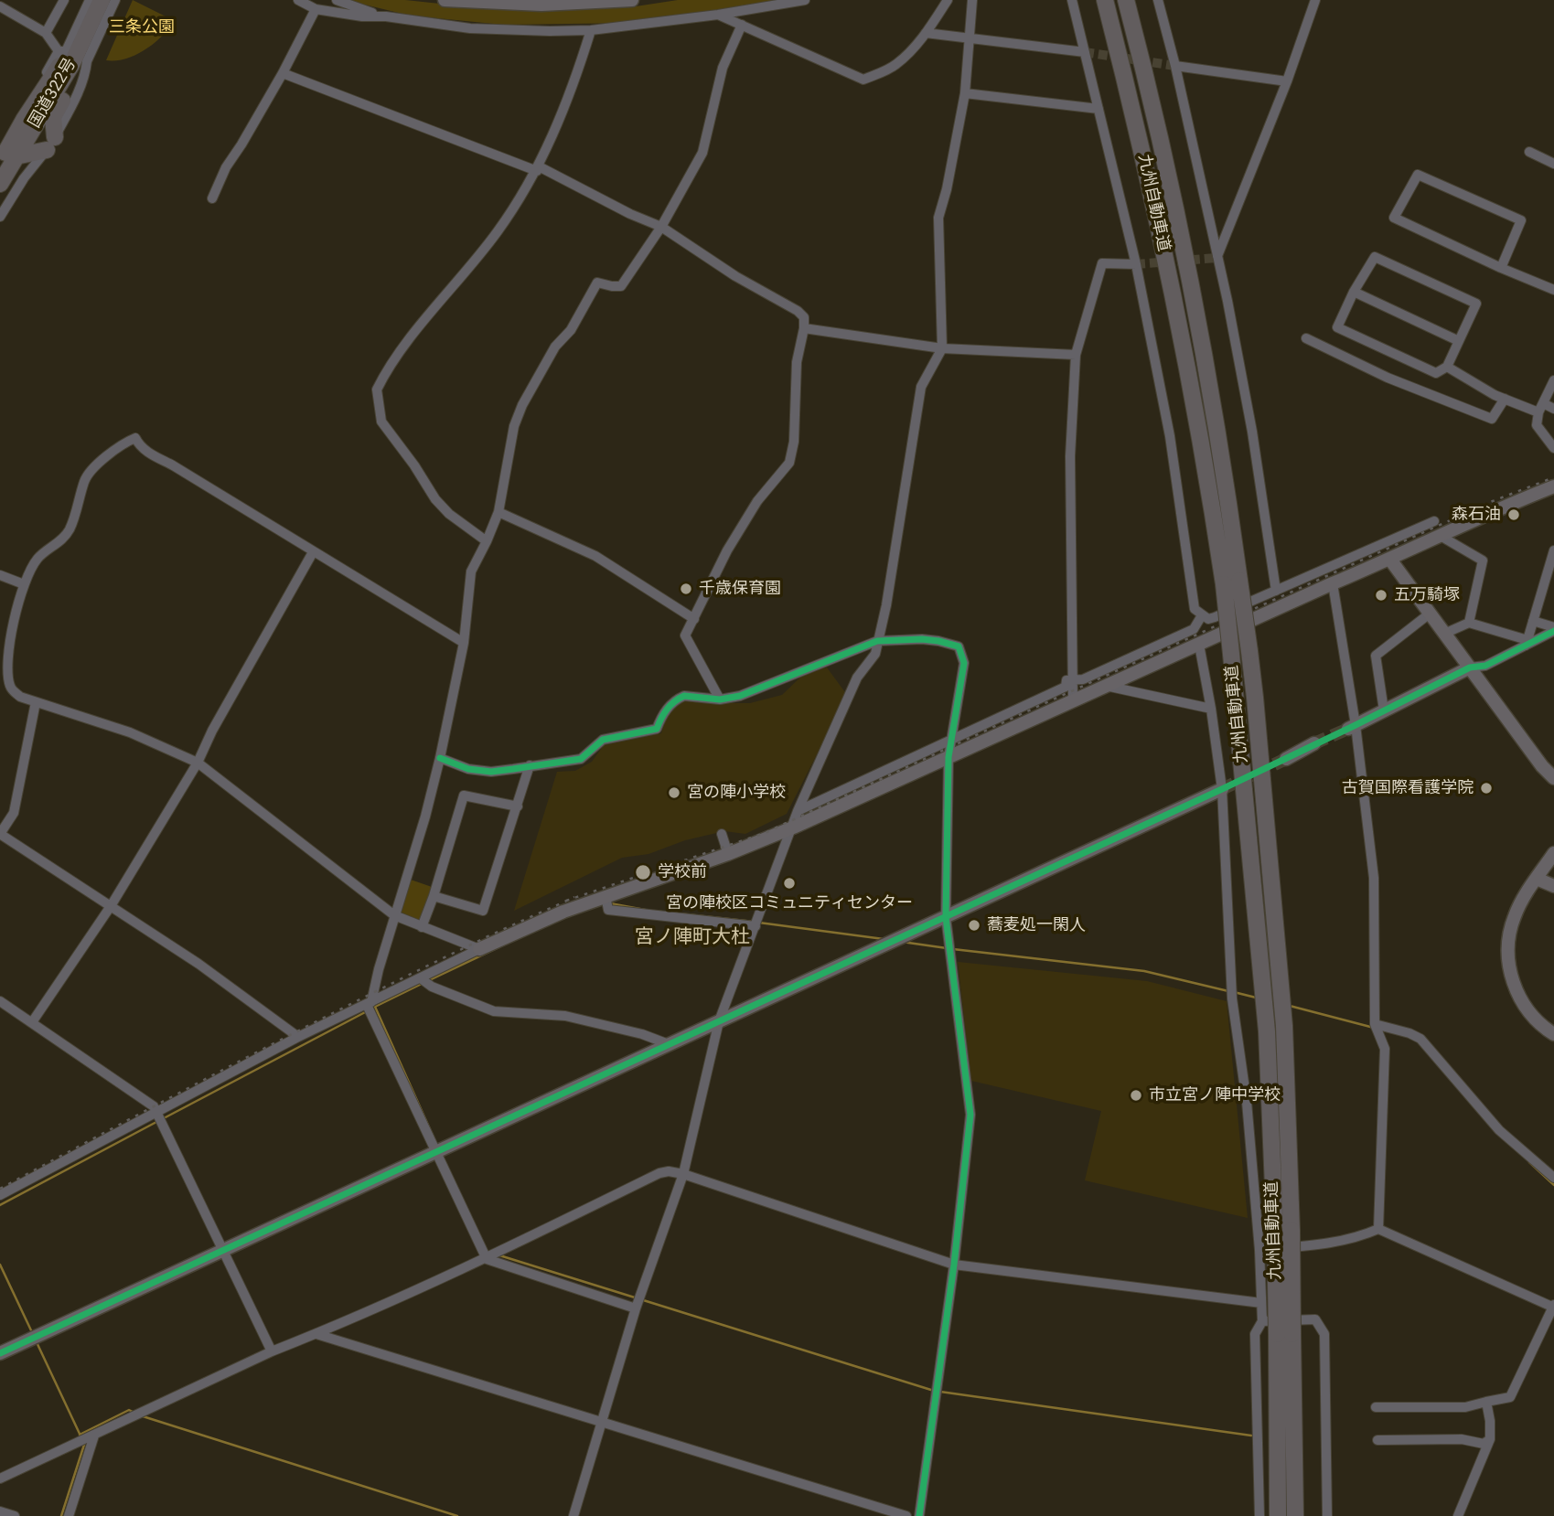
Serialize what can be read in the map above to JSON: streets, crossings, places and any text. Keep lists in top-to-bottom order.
{
  "streets": {
    "highway": ["国道322号", "九州自動車道"]
  },
  "districts": ["宮ノ陣町大杜"],
  "parks": ["三条公園"],
  "places": [
    "森石油",
    "千歳保育園",
    "五万騎塚",
    "古賀国際看護学院",
    "宮の陣小学校",
    "学校前",
    "宮の陣校区コミュニティセンター",
    "蕎麦処一閑人",
    "市立宮ノ陣中学校"
  ]
}
